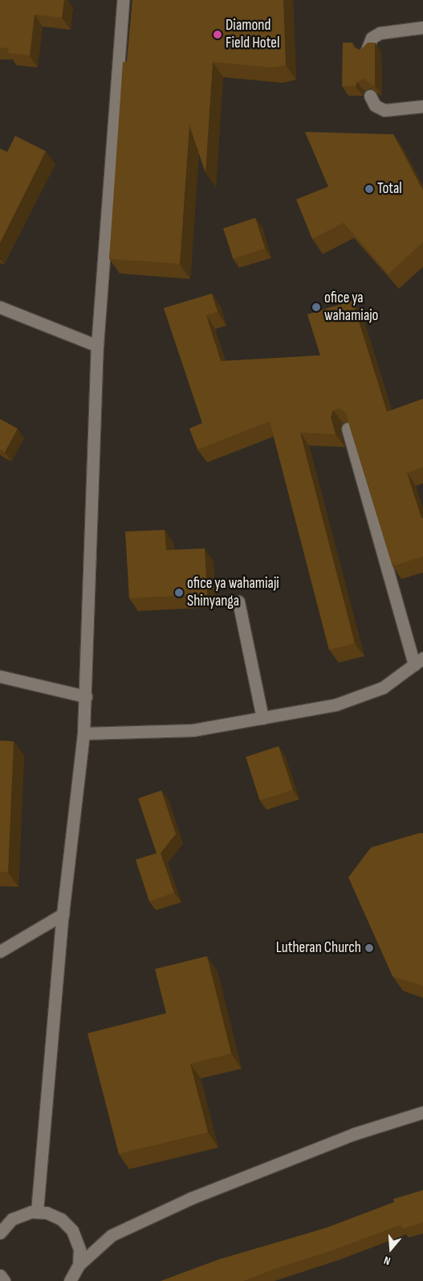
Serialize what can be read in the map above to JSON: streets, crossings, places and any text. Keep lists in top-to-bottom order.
{
  "places": [
    "Diamond Field Hotel",
    "Total",
    "ofice ya wahamiajo",
    "ofice ya wahamiaji Shinyanga",
    "Lutheran Church"
  ],
  "north": "bottom"
}
